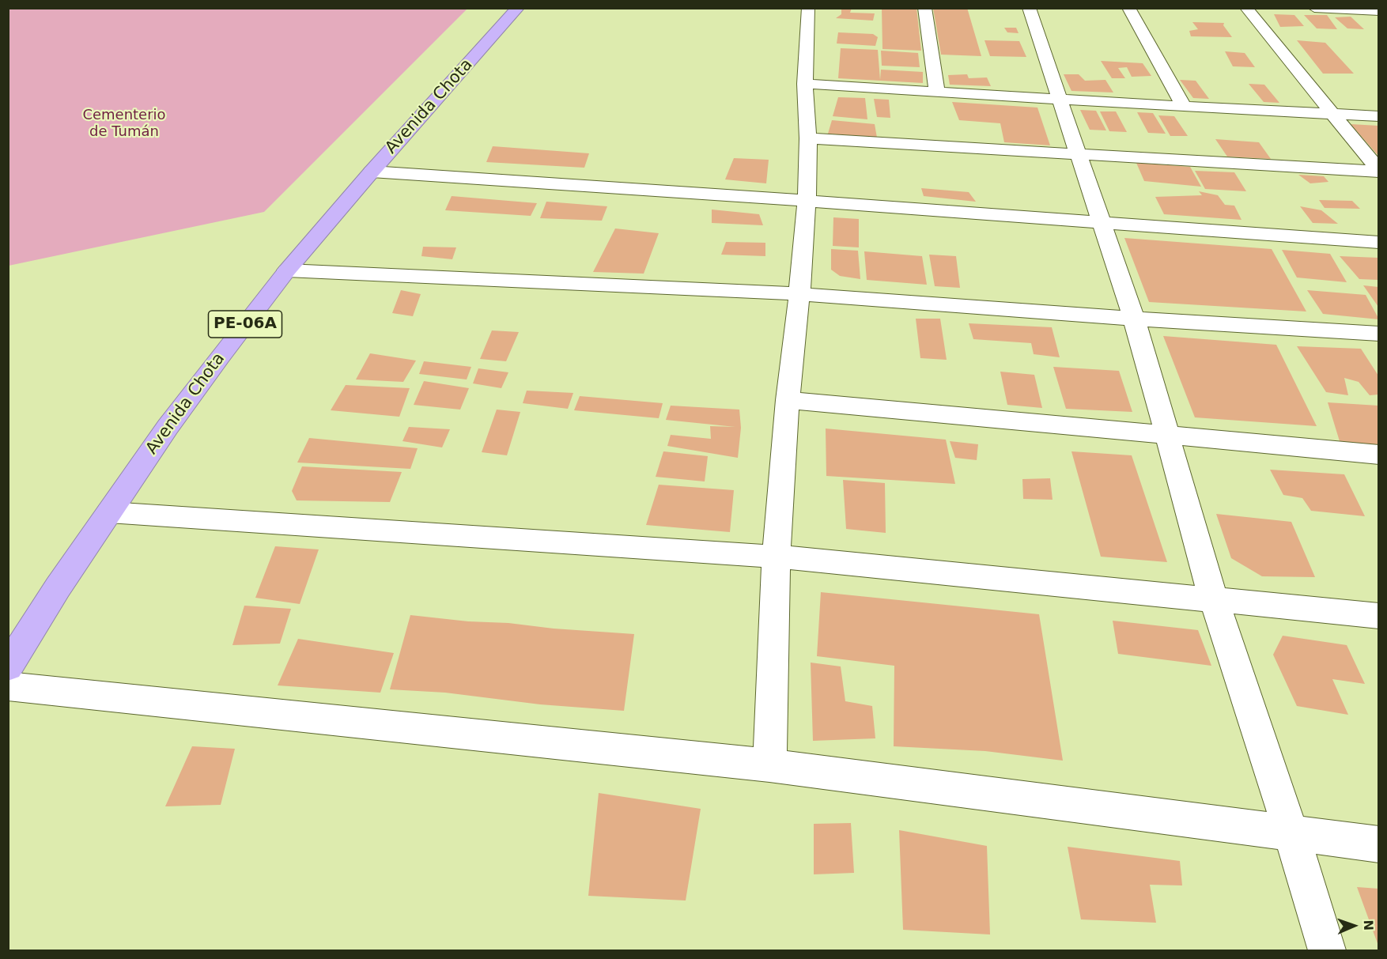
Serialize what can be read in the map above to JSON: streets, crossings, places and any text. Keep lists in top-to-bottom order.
{
  "streets": {
    "highway": ["Avenida Chota", "PE-06A"]
  },
  "parks": ["Cementerio de Tumán"],
  "north": "right"
}
